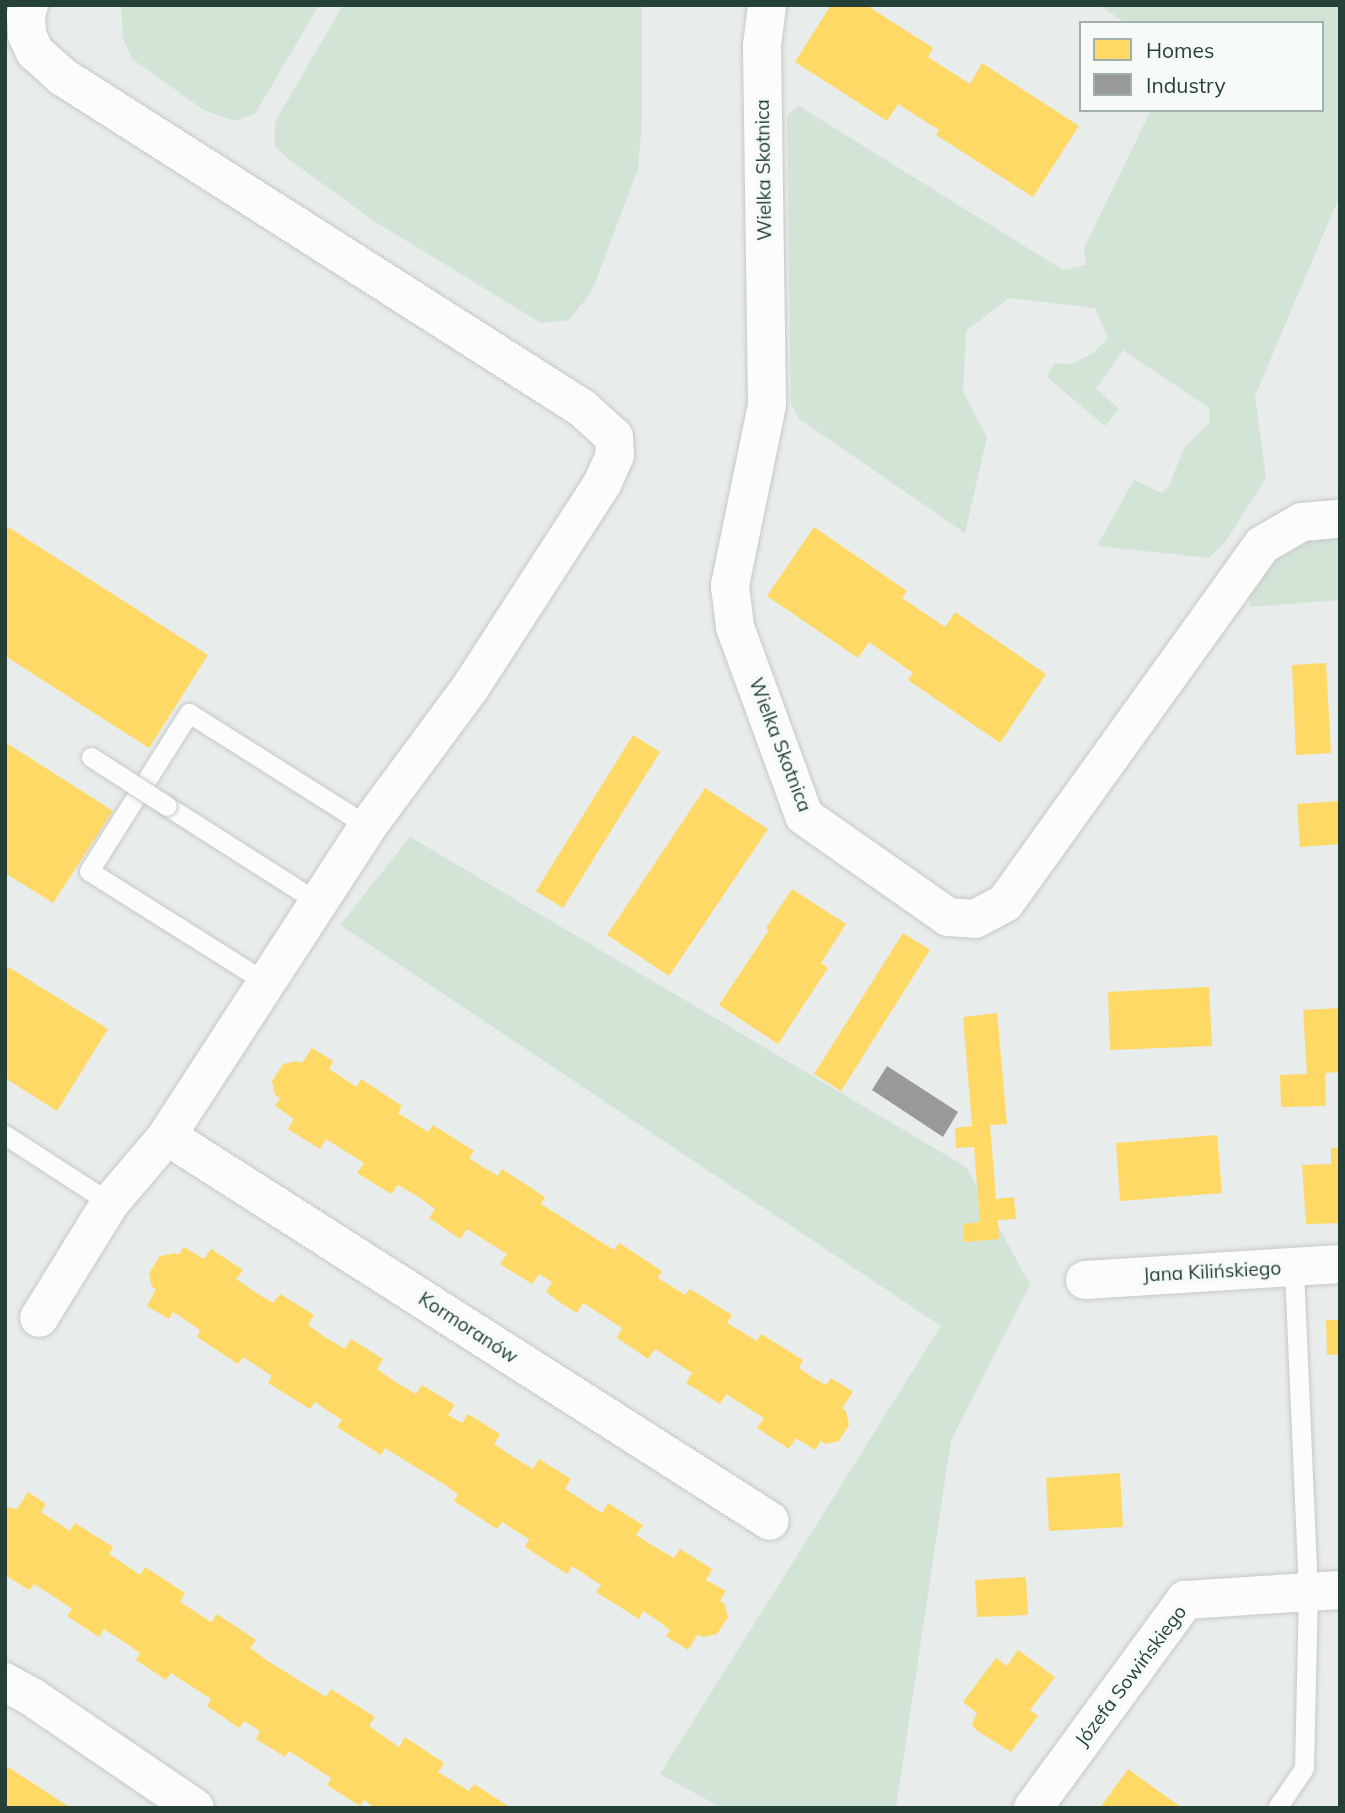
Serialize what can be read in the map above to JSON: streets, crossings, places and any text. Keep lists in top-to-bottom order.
{
  "streets": {
    "street": [
      "Wielka Skotnica",
      "Jana Kilińskiego",
      "Kormoranów",
      "Józefa Sowińskiego"
    ]
  },
  "legend": ["Homes", "Industry"]
}
